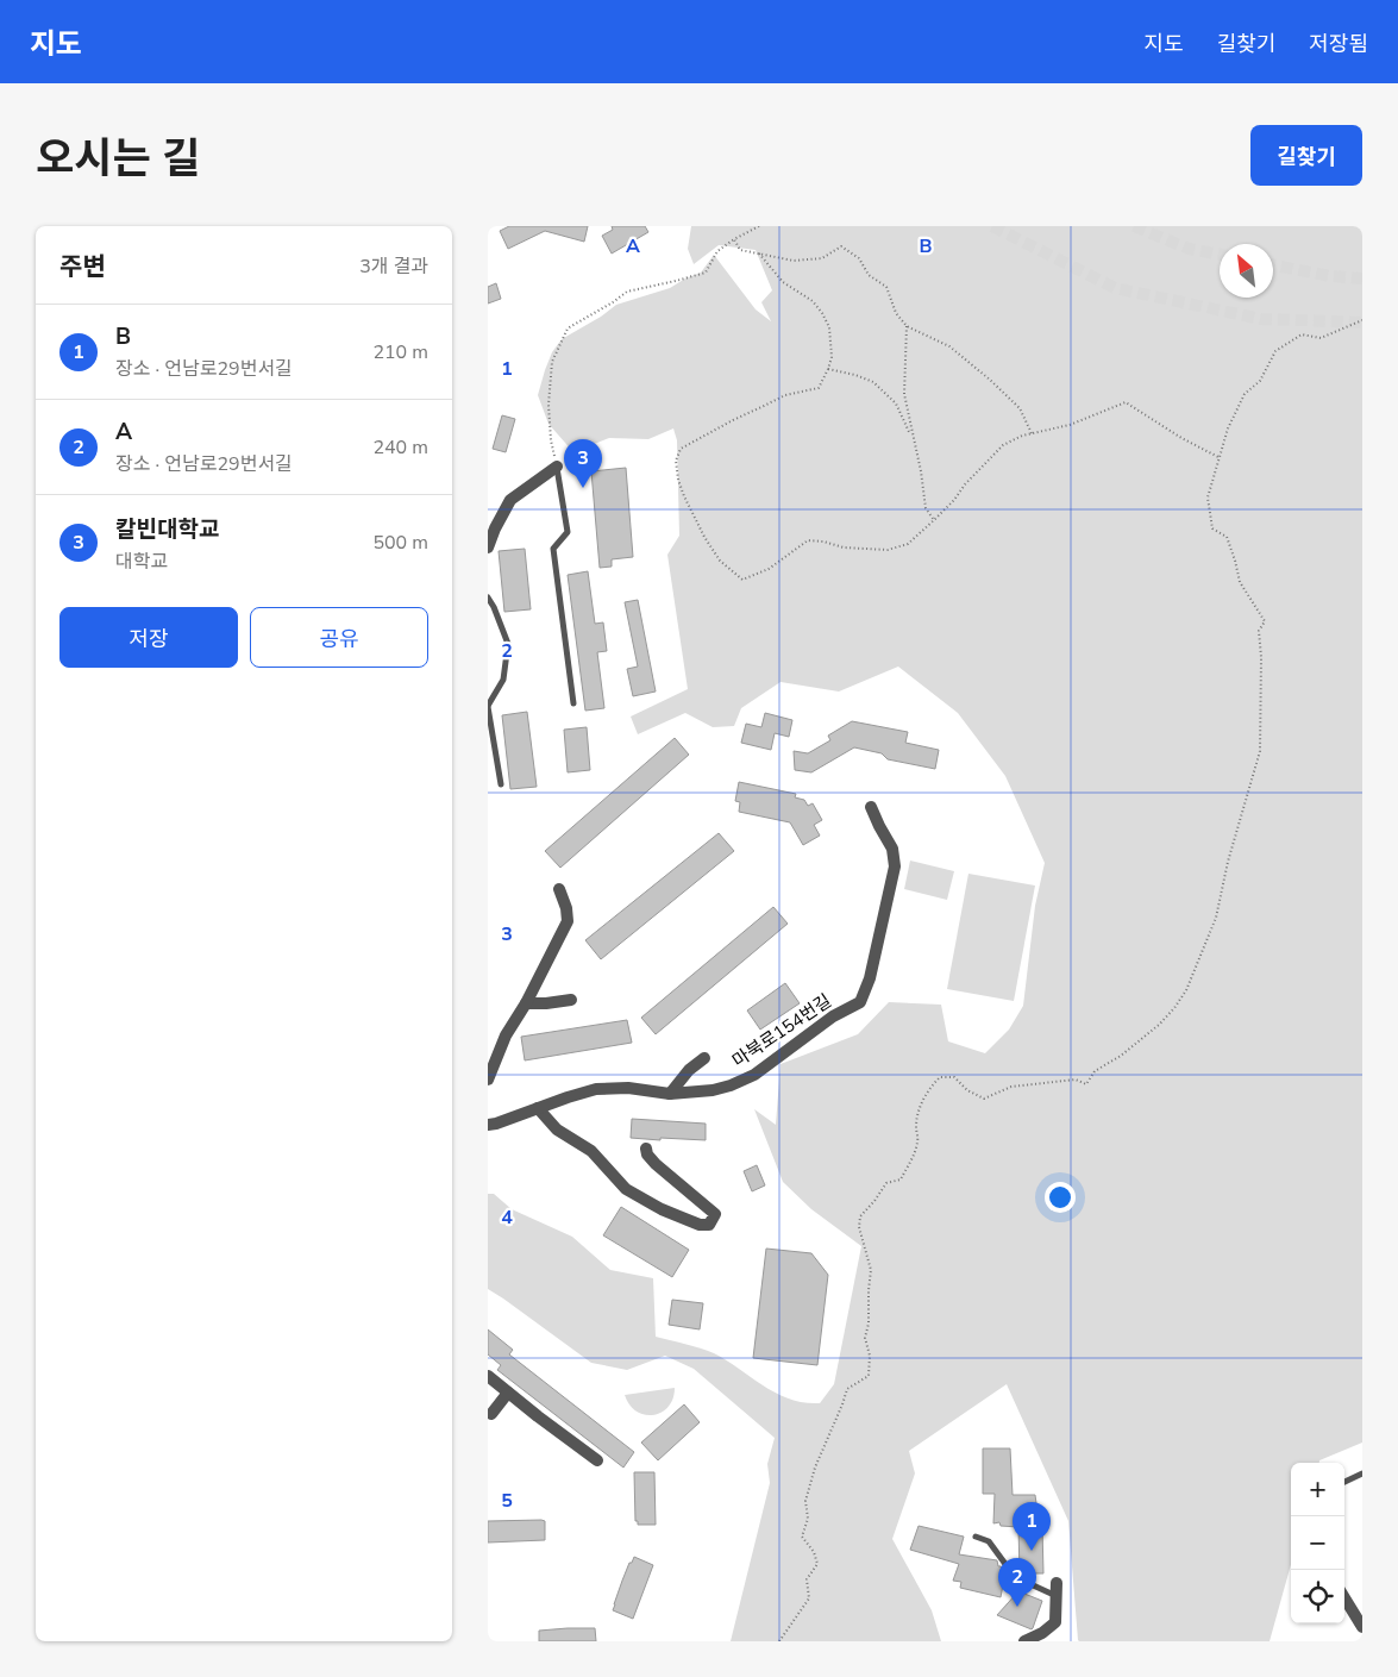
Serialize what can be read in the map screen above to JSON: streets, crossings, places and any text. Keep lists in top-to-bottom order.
{
  "streets": {
    "street": ["마북로154번길"]
  },
  "north": "top left",
  "page": {
    "header": "지도",
    "nav": ["지도", "길찾기", "저장됨"],
    "title": "오시는 길",
    "buttons": [
      "길찾기",
      ["저장", "공유"]
    ],
    "heading": ["주변", "3개 결과"],
    "list": [
      {
        "mark": "1",
        "name": "B",
        "note": "장소 · 언남로29번서길",
        "value": "210 m"
      },
      {
        "mark": "2",
        "name": "A",
        "note": "장소 · 언남로29번서길",
        "value": "240 m"
      },
      {
        "mark": "3",
        "name": "칼빈대학교",
        "note": "대학교",
        "value": "500 m"
      }
    ],
    "pins": ["3", "1", "2"],
    "map_buttons": ["+", "−"]
  },
  "grid": {
    "columns": ["A", "B"],
    "rows": [
      "1",
      "2",
      "3",
      "4",
      "5"
    ]
  }
}
